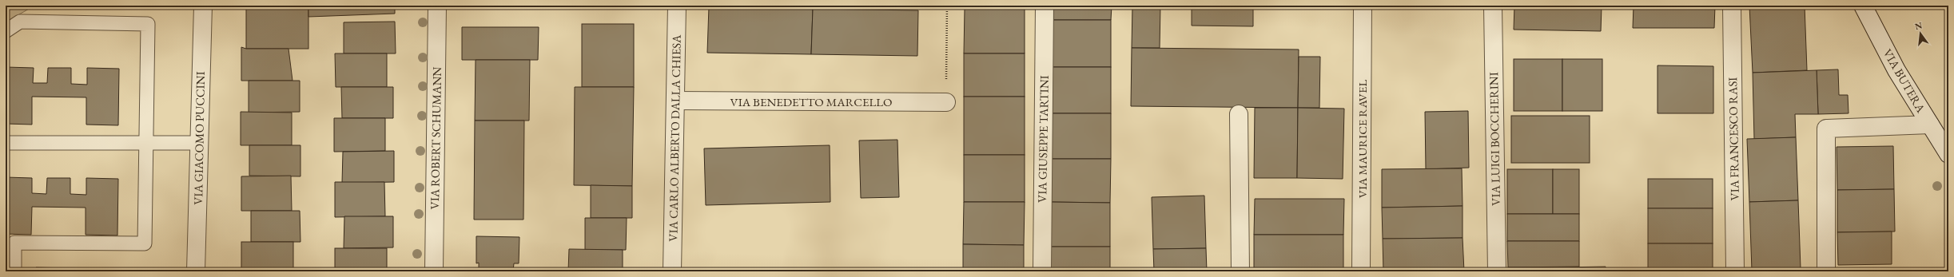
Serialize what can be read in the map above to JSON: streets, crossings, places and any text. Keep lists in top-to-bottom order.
{
  "streets": {
    "street": [
      "VIA BUTERA",
      "VIA BENEDETTO MARCELLO",
      "VIA GIACOMO PUCCINI",
      "VIA ROBERT SCHUMANN",
      "VIA CARLO ALBERTO DALLA CHIESA",
      "VIA GIUSEPPE TARTINI",
      "VIA MAURICE RAVEL",
      "VIA LUIGI BOCCHERINI",
      "VIA FRANCESCO RASI"
    ]
  },
  "crossings": [
    ["VIA BENEDETTO MARCELLO", "VIA CARLO ALBERTO DALLA CHIESA"]
  ],
  "north": "top"
}
